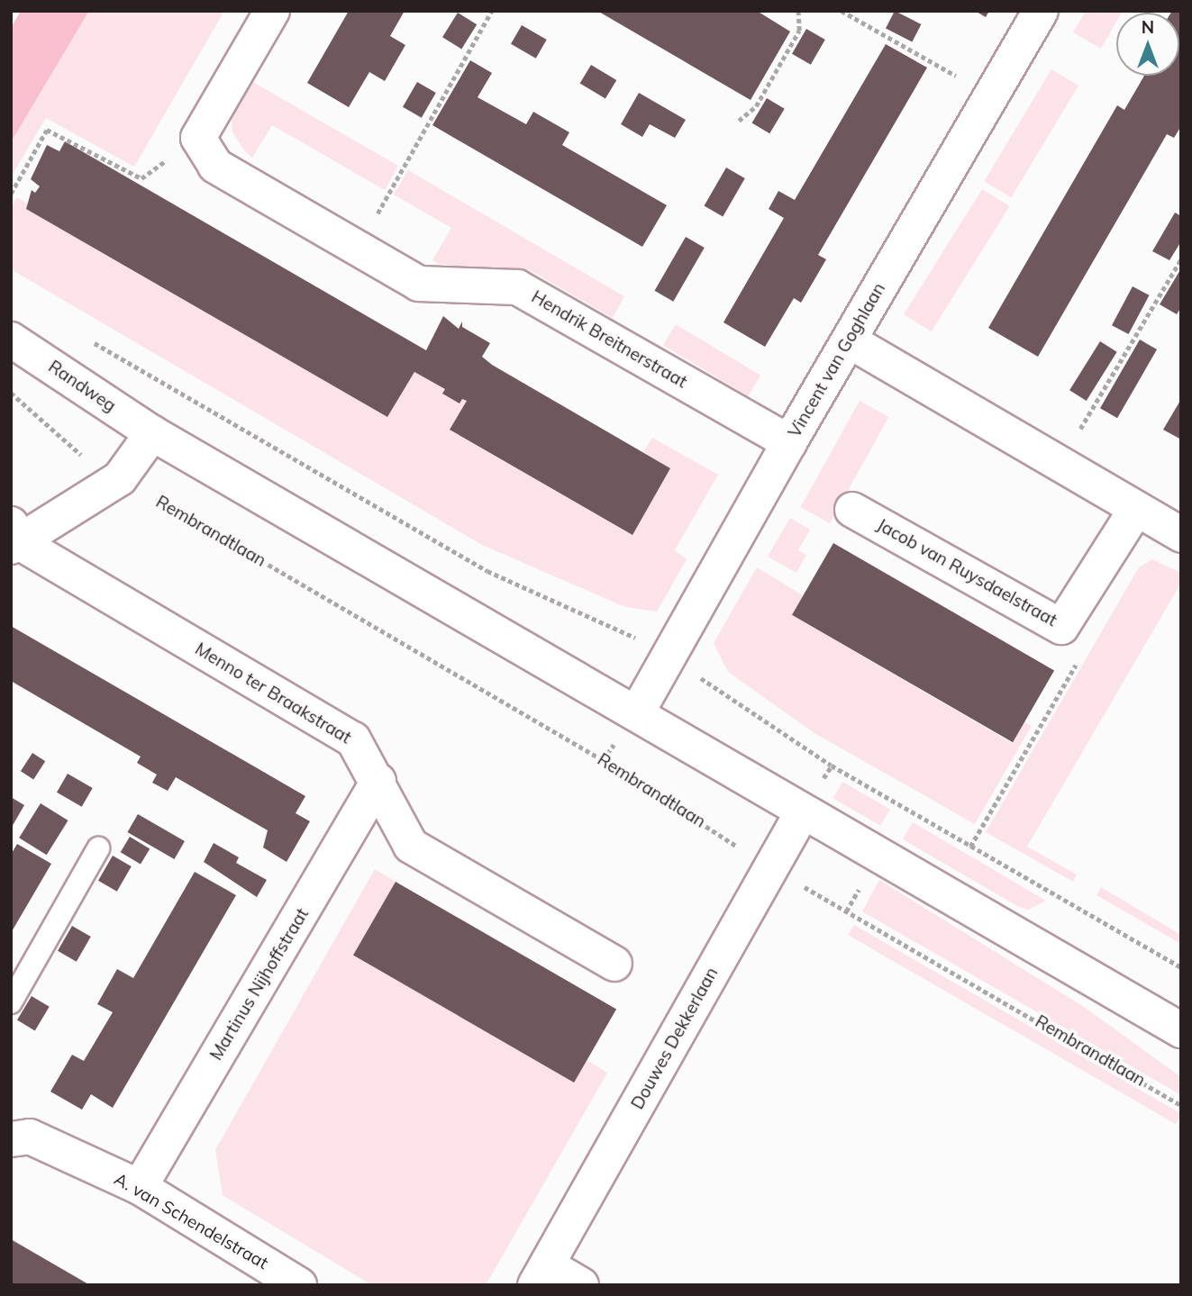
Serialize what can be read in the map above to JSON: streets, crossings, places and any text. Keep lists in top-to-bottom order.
{
  "streets": {
    "street": [
      "Hendrik Breitnerstraat",
      "Vincent van Goghlaan",
      "Randweg",
      "Jacob van Ruysdaelstraat",
      "Menno ter Braakstraat",
      "Martinus Nijhoffstraat",
      "Douwes Dekkerlaan",
      "A. van Schendelstraat"
    ],
    "path": ["Rembrandtlaan"]
  },
  "crossings": [
    ["Hendrik Breitnerstraat", "Vincent van Goghlaan"],
    ["Randweg", "Menno ter Braakstraat"],
    ["Rembrandtlaan", "Menno ter Braakstraat"],
    ["Rembrandtlaan", "Douwes Dekkerlaan"],
    ["Menno ter Braakstraat", "Martinus Nijhoffstraat"],
    ["Martinus Nijhoffstraat", "A. van Schendelstraat"]
  ],
  "north": "top"
}
